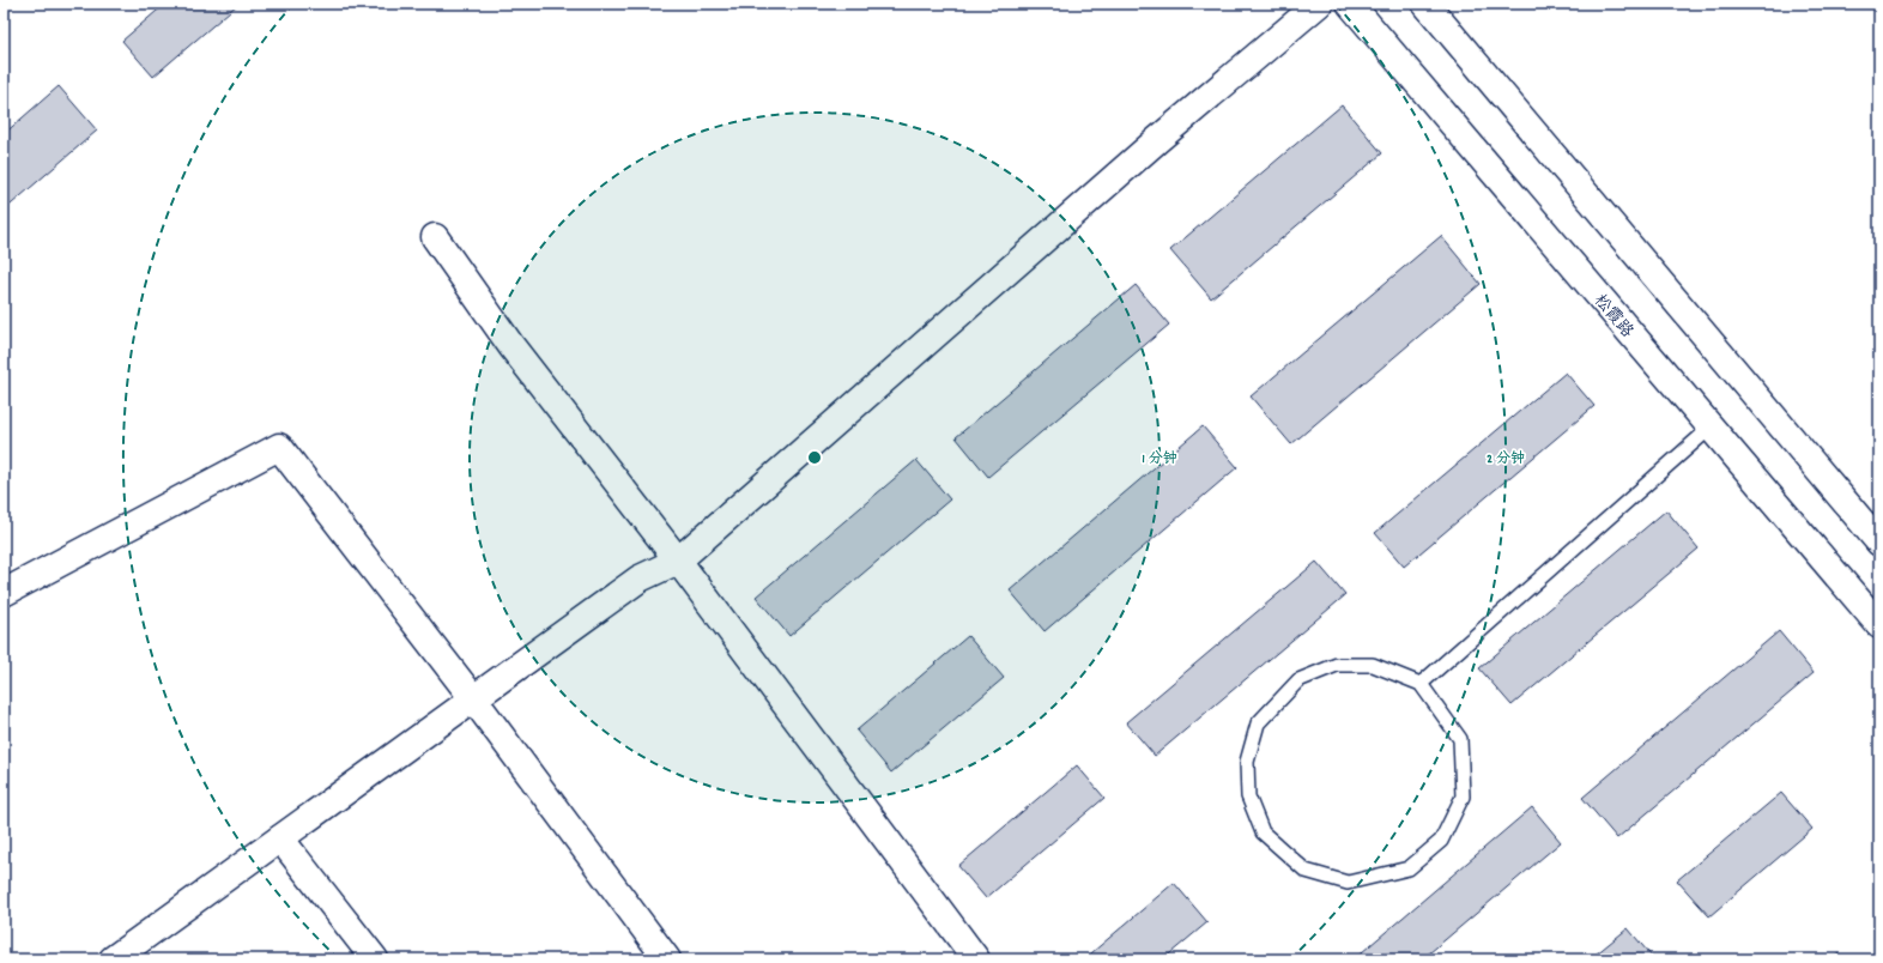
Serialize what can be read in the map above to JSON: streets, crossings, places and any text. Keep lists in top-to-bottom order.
{
  "streets": {
    "street": ["松霞路"]
  },
  "rings": ["1 分钟", "2 分钟"]
}
